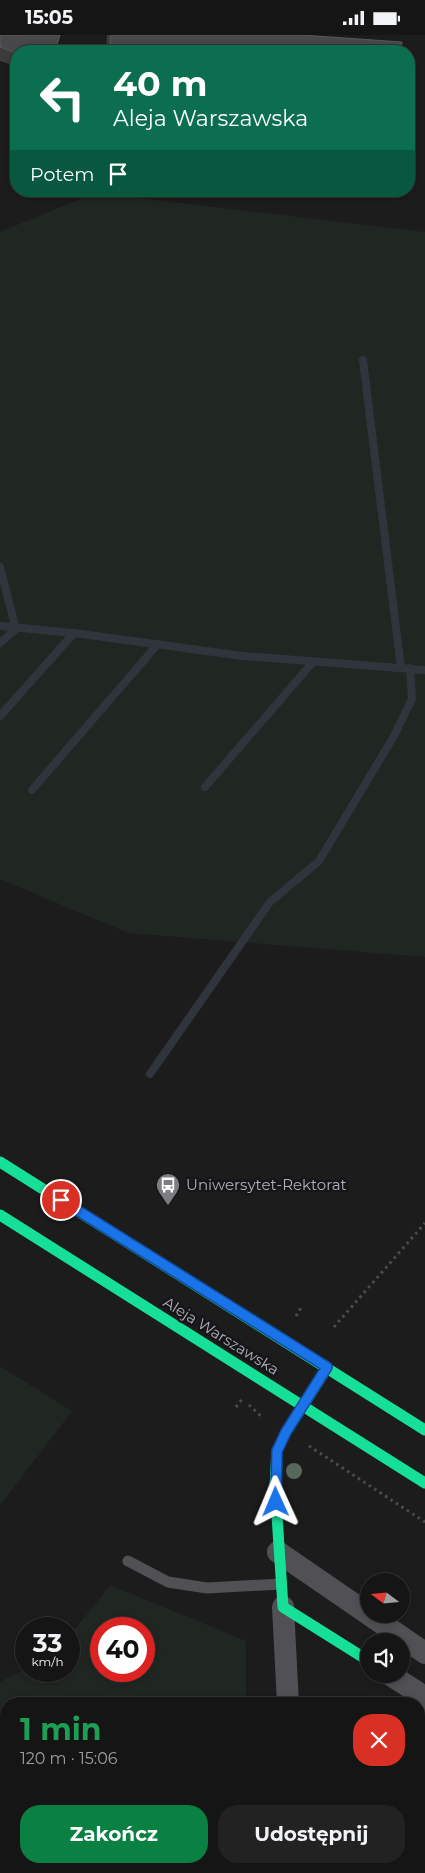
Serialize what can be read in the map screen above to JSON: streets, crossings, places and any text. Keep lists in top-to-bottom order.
{
  "streets": {
    "main road": ["Aleja Warszawska"]
  },
  "places": {
    "bus stop": ["Uniwersytet-Rektorat"]
  },
  "north": "left",
  "page": {
    "status": "15:05",
    "turn": ["40 m", "Aleja Warszawska"],
    "then": "Potem",
    "speed": "33 km/h",
    "limit": "40",
    "heading": ["1 min", "120 m · 15:06"],
    "buttons": ["Zakończ", "Udostępnij"]
  }
}
